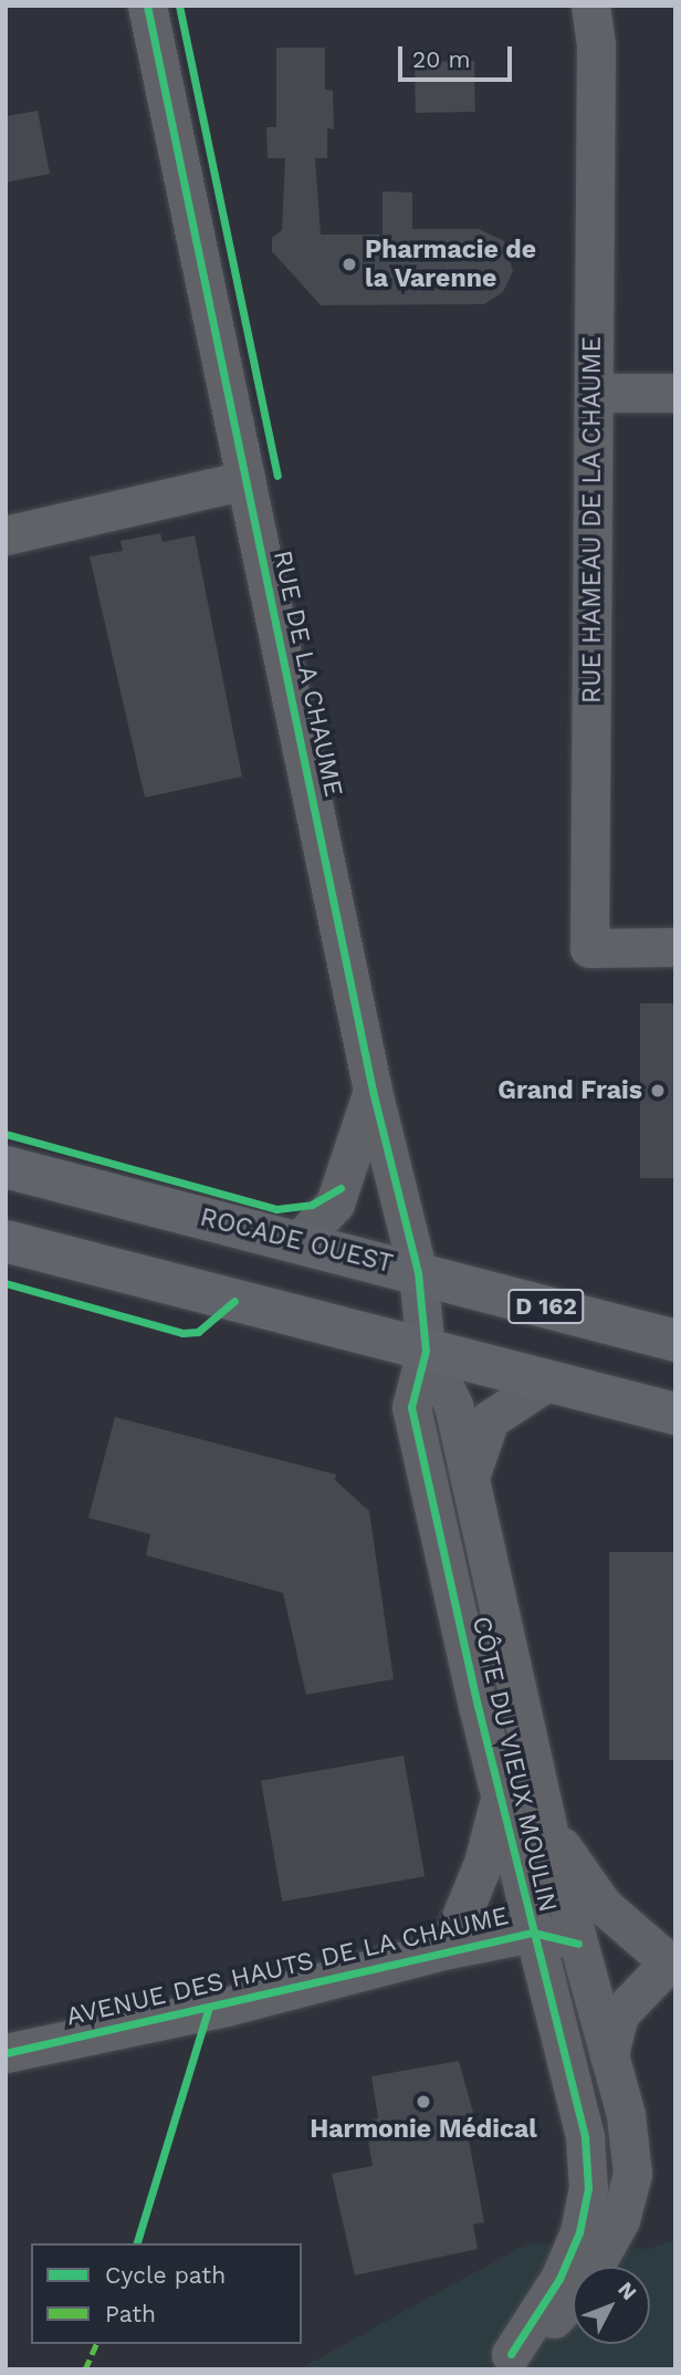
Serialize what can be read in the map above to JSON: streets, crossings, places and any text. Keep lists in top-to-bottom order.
{
  "streets": {
    "main road": ["ROCADE OUEST", "D 162"],
    "street": [
      "RUE HAMEAU DE LA CHAUME",
      "RUE DE LA CHAUME",
      "CÔTE DU VIEUX MOULIN",
      "AVENUE DES HAUTS DE LA CHAUME"
    ]
  },
  "crossings": [
    ["RUE DE LA CHAUME", "ROCADE OUEST"],
    ["RUE DE LA CHAUME", "CÔTE DU VIEUX MOULIN"],
    ["CÔTE DU VIEUX MOULIN", "AVENUE DES HAUTS DE LA CHAUME"]
  ],
  "places": ["Pharmacie de la Varenne", "Grand Frais", "Harmonie Médical"],
  "legend": ["Cycle path", "Path"],
  "scale_bar": "20 m",
  "north": "top right"
}
